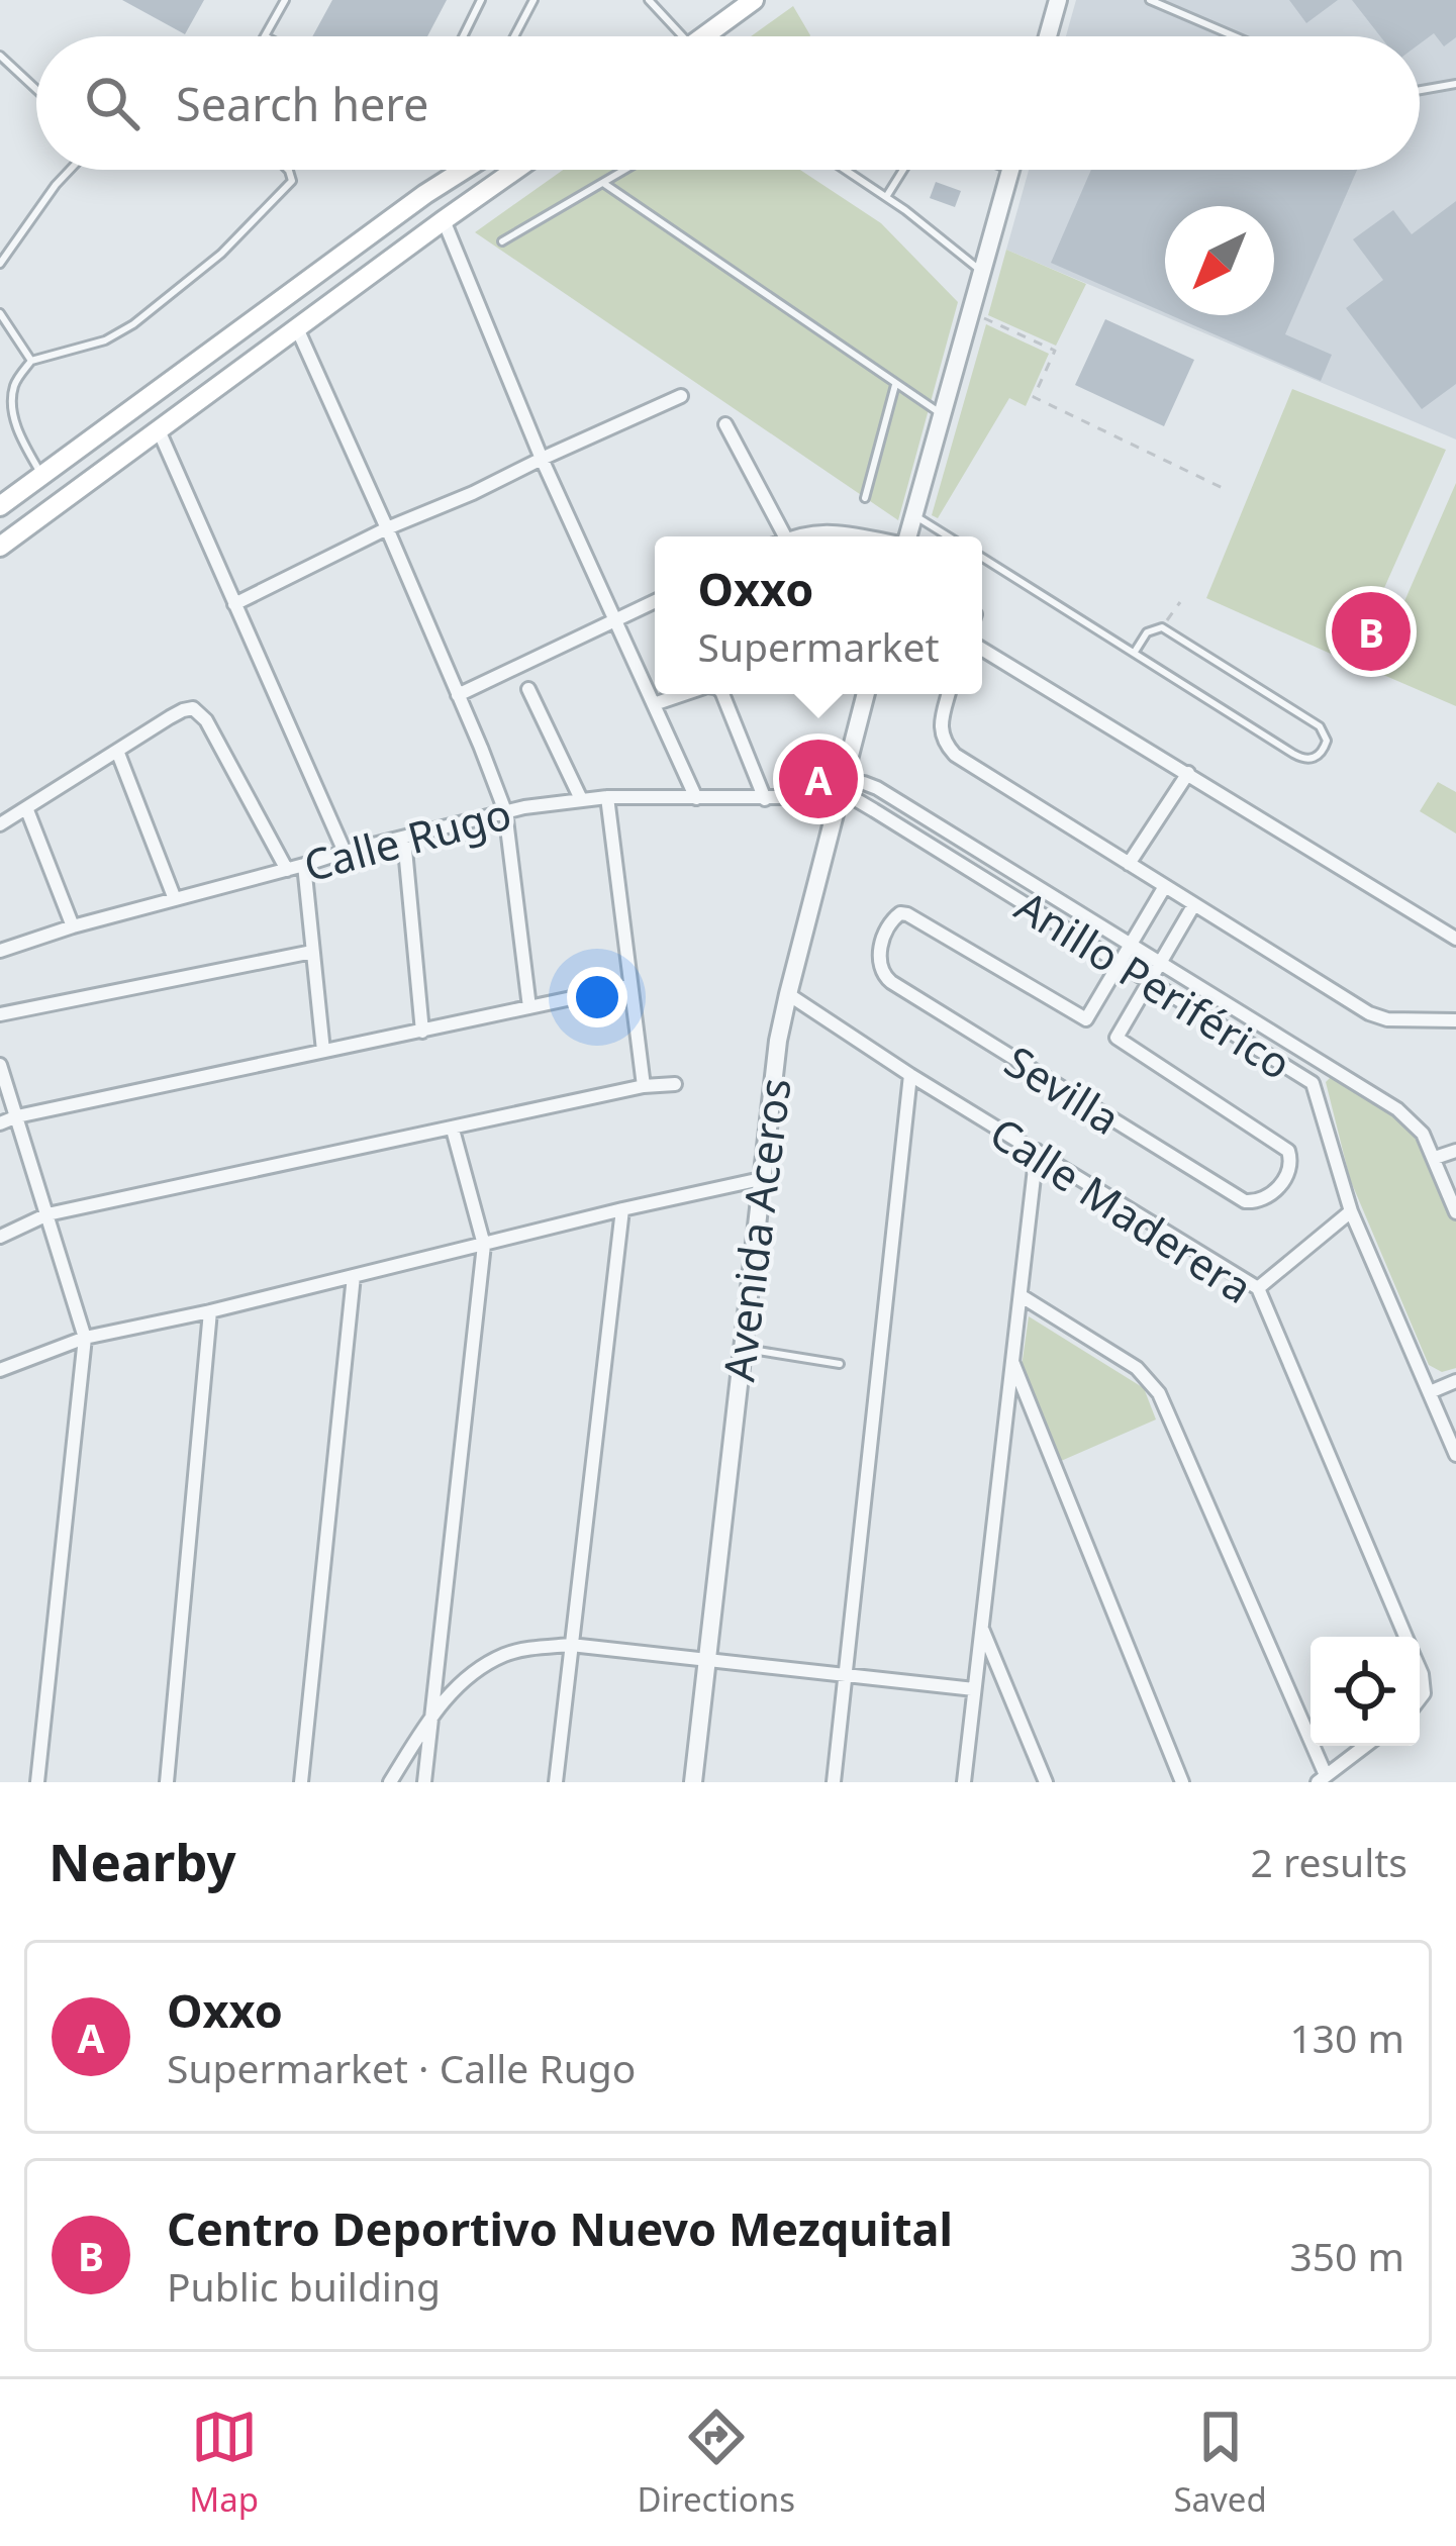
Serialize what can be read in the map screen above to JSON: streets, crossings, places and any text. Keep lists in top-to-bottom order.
{
  "streets": {
    "street": [
      "Calle Rugo",
      "Anillo Periférico",
      "Sevilla",
      "Calle Maderera",
      "Avenida Aceros"
    ]
  },
  "crossings": [
    ["Calle Rugo", "Anillo Periférico"],
    ["Calle Rugo", "Avenida Aceros"],
    ["Anillo Periférico", "Sevilla"],
    ["Anillo Periférico", "Avenida Aceros"],
    ["Calle Maderera", "Avenida Aceros"]
  ],
  "north": "bottom left",
  "page": {
    "search": "Search here",
    "popup": ["Oxxo", "Supermarket"],
    "pins": ["B", "A"],
    "heading": ["Nearby", "2 results"],
    "list": [
      {
        "mark": "A",
        "name": "Oxxo",
        "note": "Supermarket · Calle Rugo",
        "value": "130 m"
      },
      {
        "mark": "B",
        "name": "Centro Deportivo Nuevo Mezquital",
        "note": "Public building",
        "value": "350 m"
      }
    ],
    "nav": ["Map", "Directions", "Saved"]
  }
}
